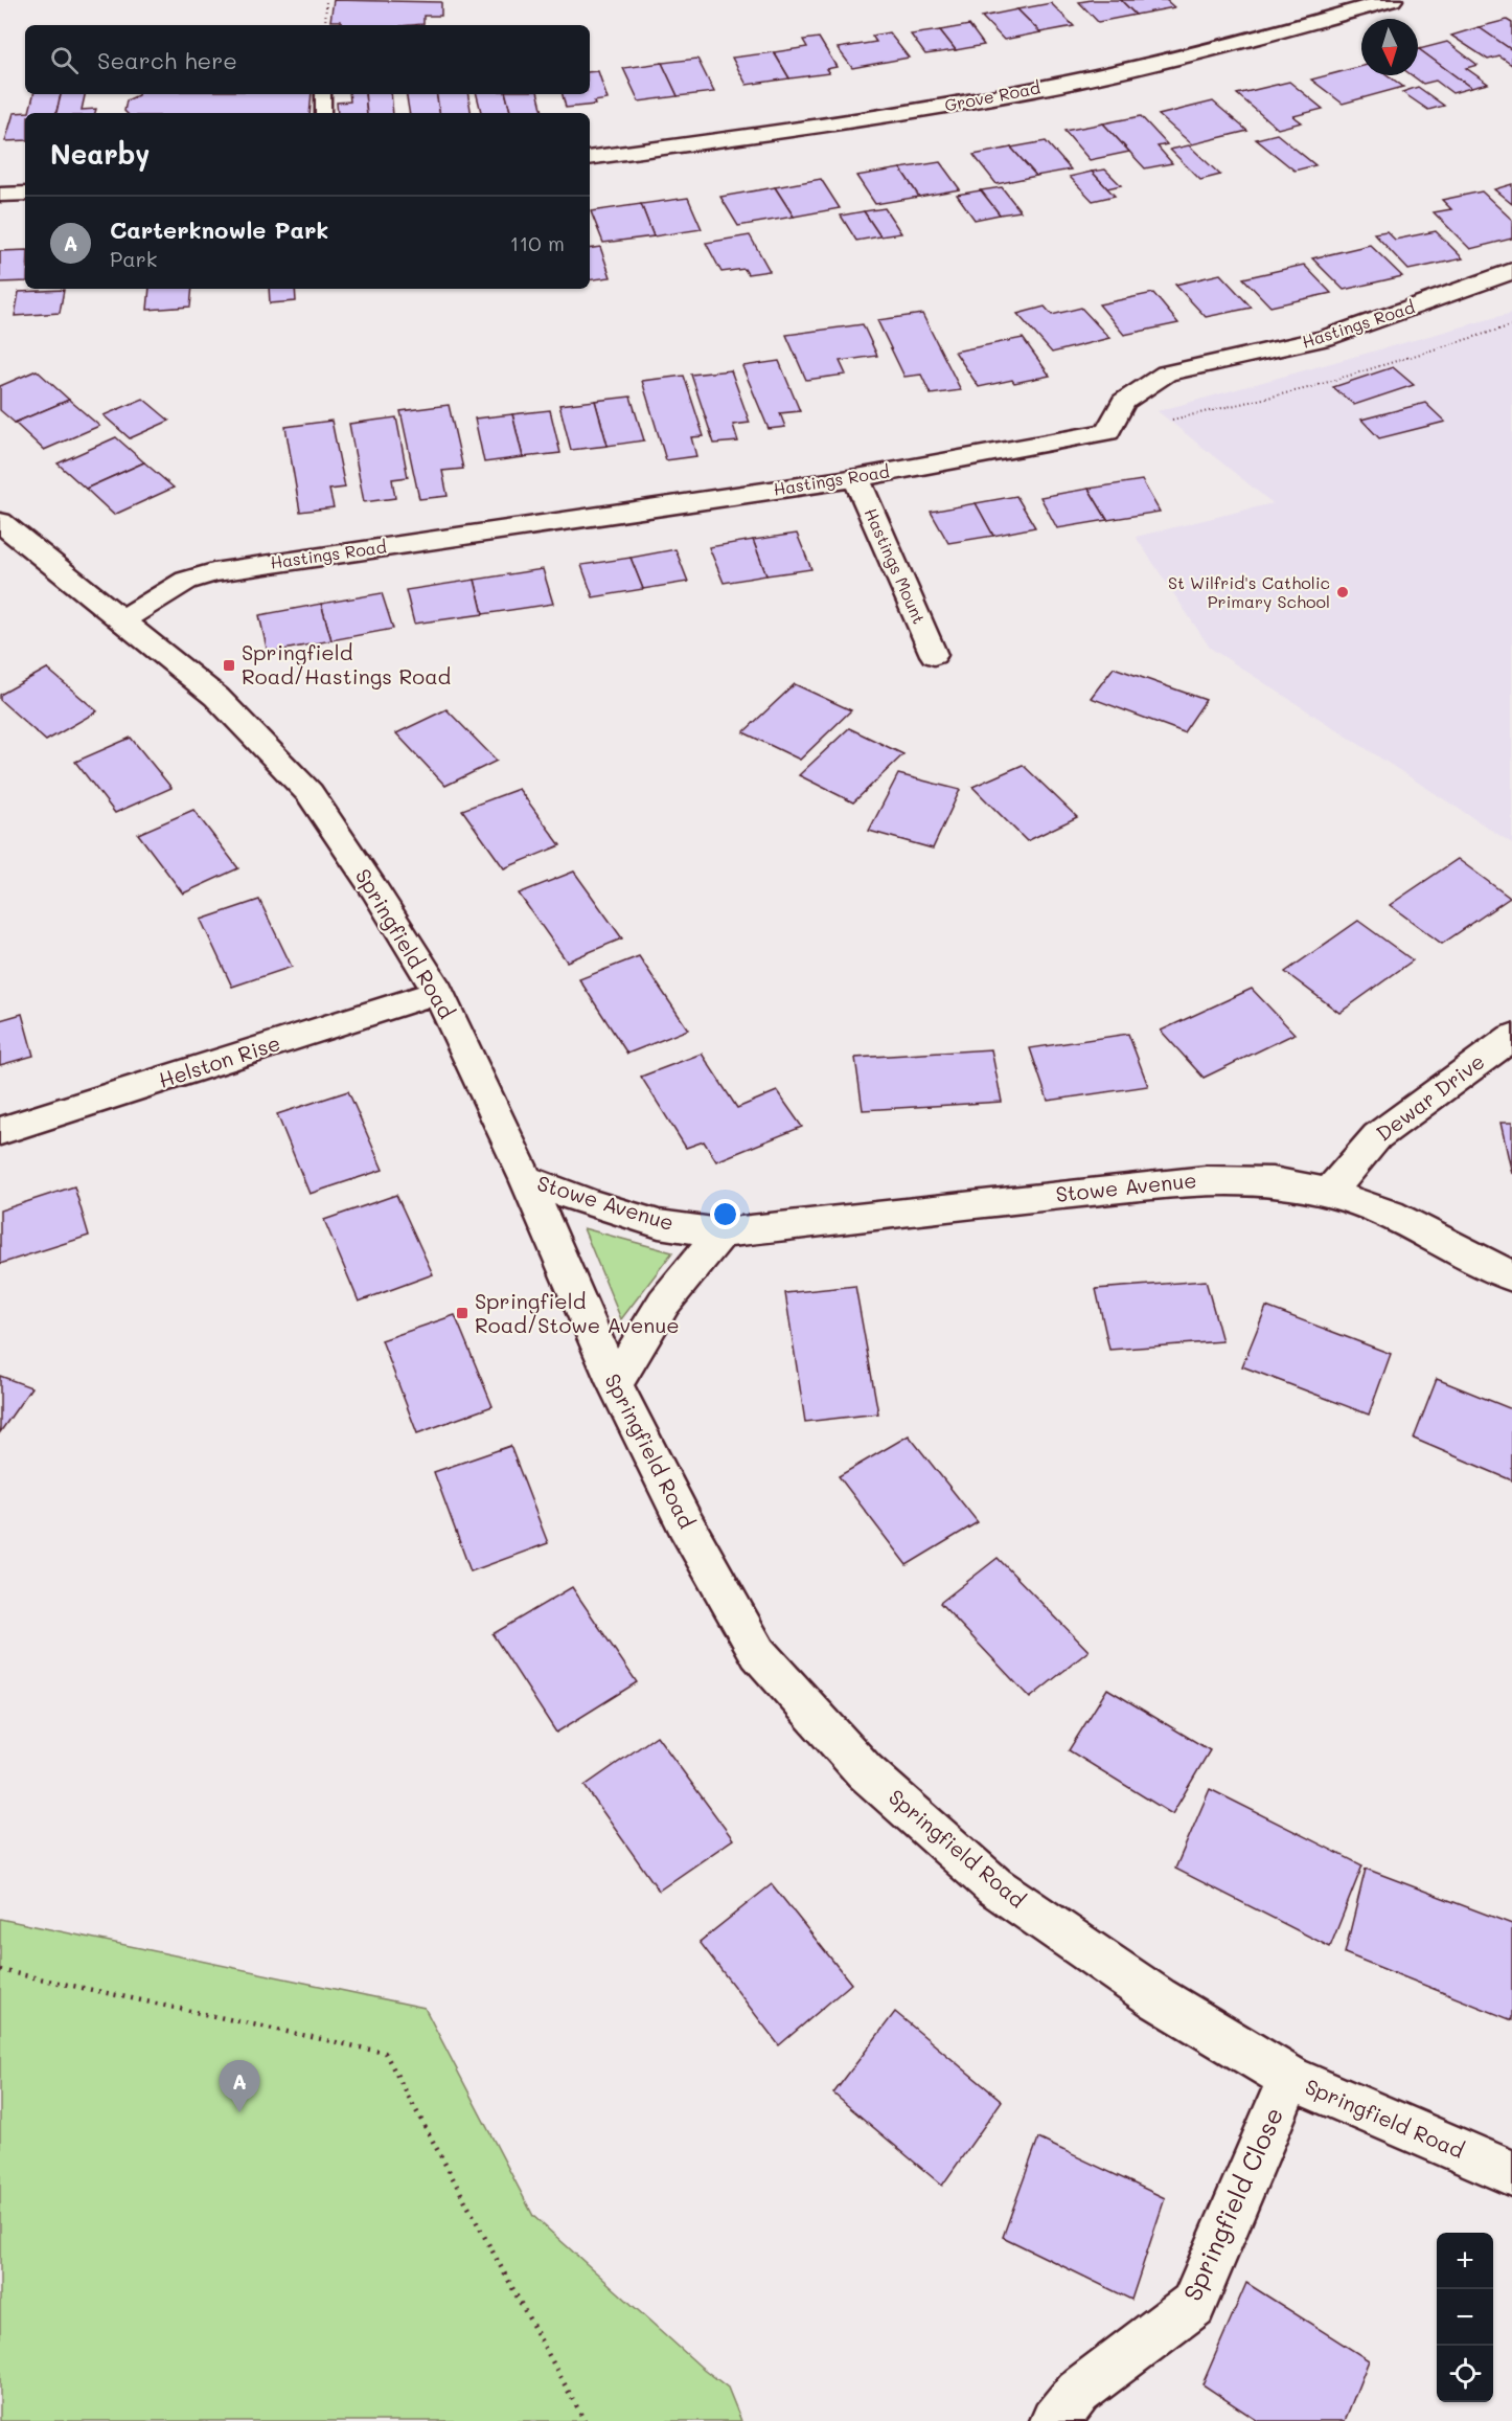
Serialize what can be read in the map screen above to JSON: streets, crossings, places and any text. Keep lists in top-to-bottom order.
{
  "streets": {
    "street": [
      "Grove Road",
      "Hastings Road",
      "Hastings Mount",
      "Springfield Road",
      "Helston Rise",
      "Dewar Drive",
      "Stowe Avenue",
      "Springfield Close"
    ]
  },
  "crossings": [
    ["Hastings Road", "Hastings Mount"],
    ["Hastings Road", "Springfield Road"],
    ["Springfield Road", "Helston Rise"],
    ["Springfield Road", "Stowe Avenue"],
    ["Springfield Road", "Springfield Close"],
    ["Dewar Drive", "Stowe Avenue"]
  ],
  "places": {
    "other": ["St Wilfrid's Catholic Primary School"],
    "transit": ["Springfield Road/Hastings Road", "Springfield Road/Stowe Avenue"]
  },
  "north": "bottom",
  "page": {
    "search": "Search here",
    "heading": "Nearby",
    "list": [
      {
        "mark": "A",
        "name": "Carterknowle Park",
        "note": "Park",
        "value": "110 m"
      }
    ],
    "pins": "A",
    "map_buttons": ["+", "−"]
  }
}
